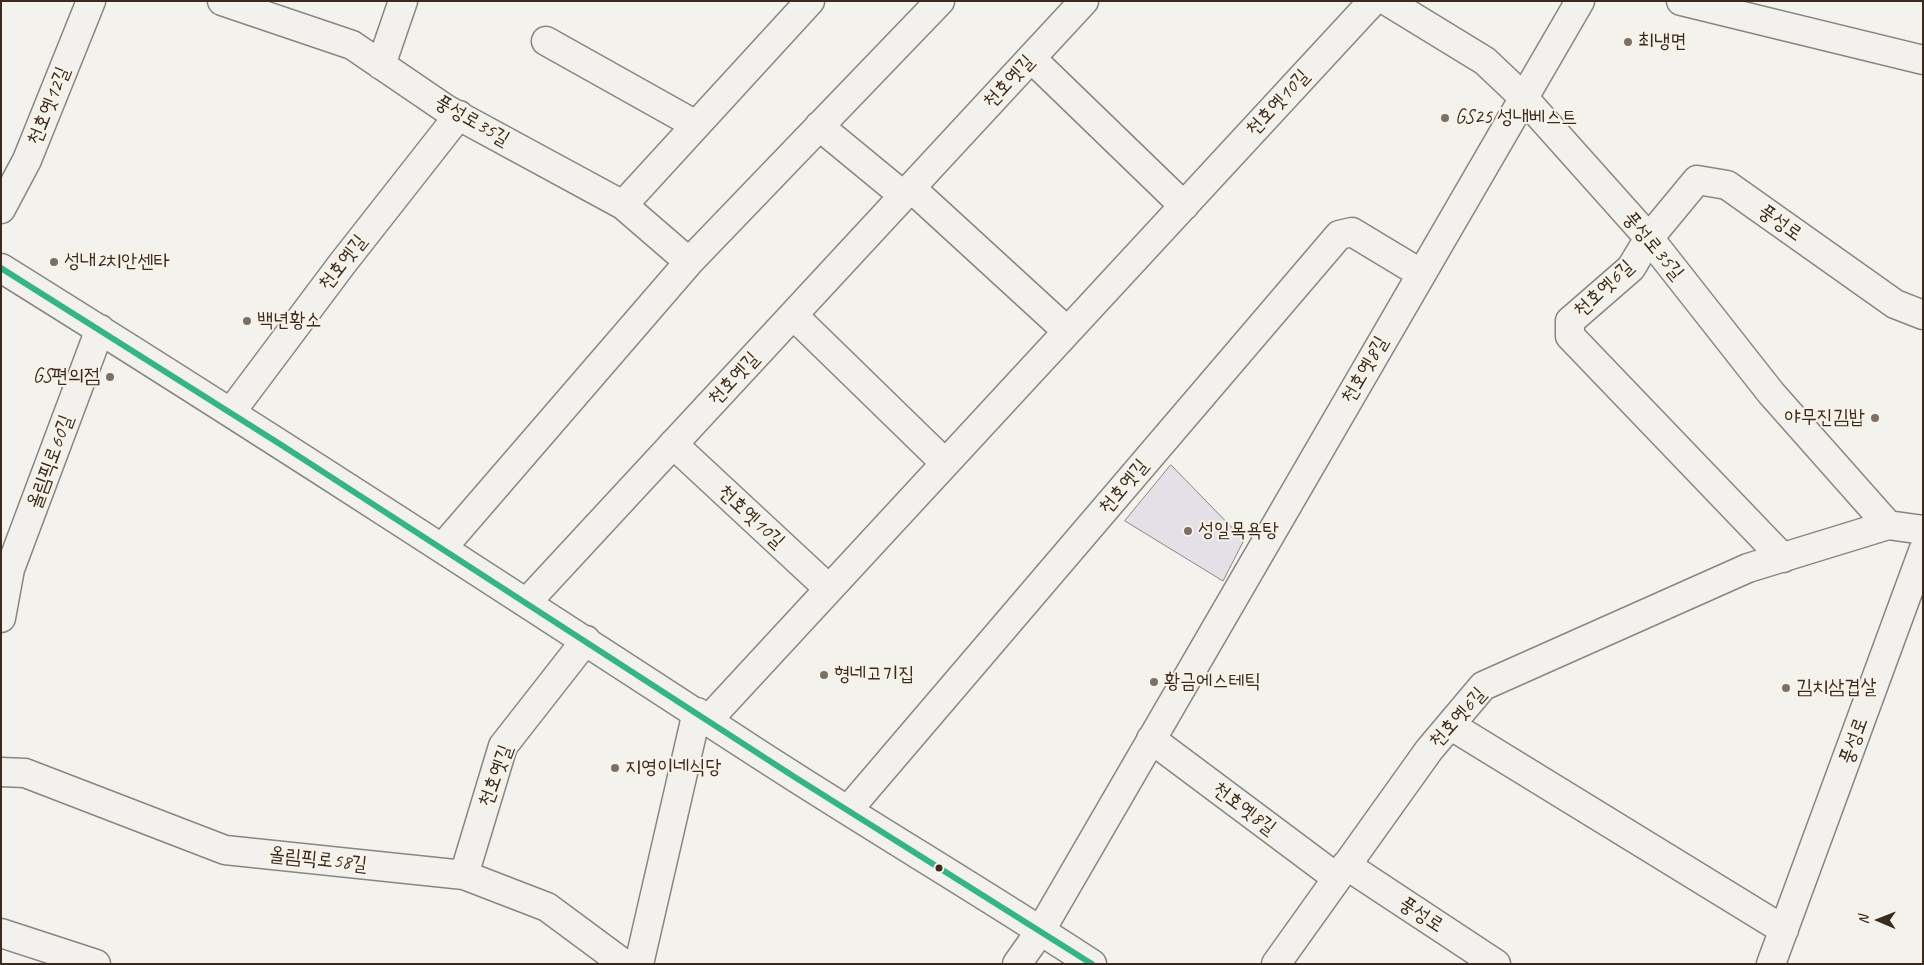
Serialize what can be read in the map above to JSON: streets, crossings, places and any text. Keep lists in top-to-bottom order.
{
  "streets": {
    "street": [
      "천호옛길",
      "천호옛10길",
      "천호옛12길",
      "풍성로35길",
      "풍성로",
      "천호옛6길",
      "천호옛8길",
      "올림픽로60길",
      "올림픽로58길"
    ]
  },
  "crossings": [
    ["천호옛길", "천호옛10길"],
    ["천호옛길", "풍성로35길"],
    ["천호옛길", "천호옛8길"],
    ["천호옛길", "올림픽로58길"],
    ["풍성로35길", "풍성로"],
    ["풍성로35길", "천호옛6길"],
    ["풍성로35길", "천호옛8길"],
    ["풍성로", "천호옛6길"],
    ["풍성로", "천호옛8길"],
    ["천호옛6길", "천호옛8길"]
  ],
  "places": [
    "최냉면",
    "GS25 성내베스트",
    "성내2치안센타",
    "백년황소",
    "GS편의점",
    "야무진김밥",
    "성일목욕탕",
    "형네고기집",
    "황금에스테틱",
    "김치삼겹살",
    "지영이네식당"
  ],
  "north": "left"
}
